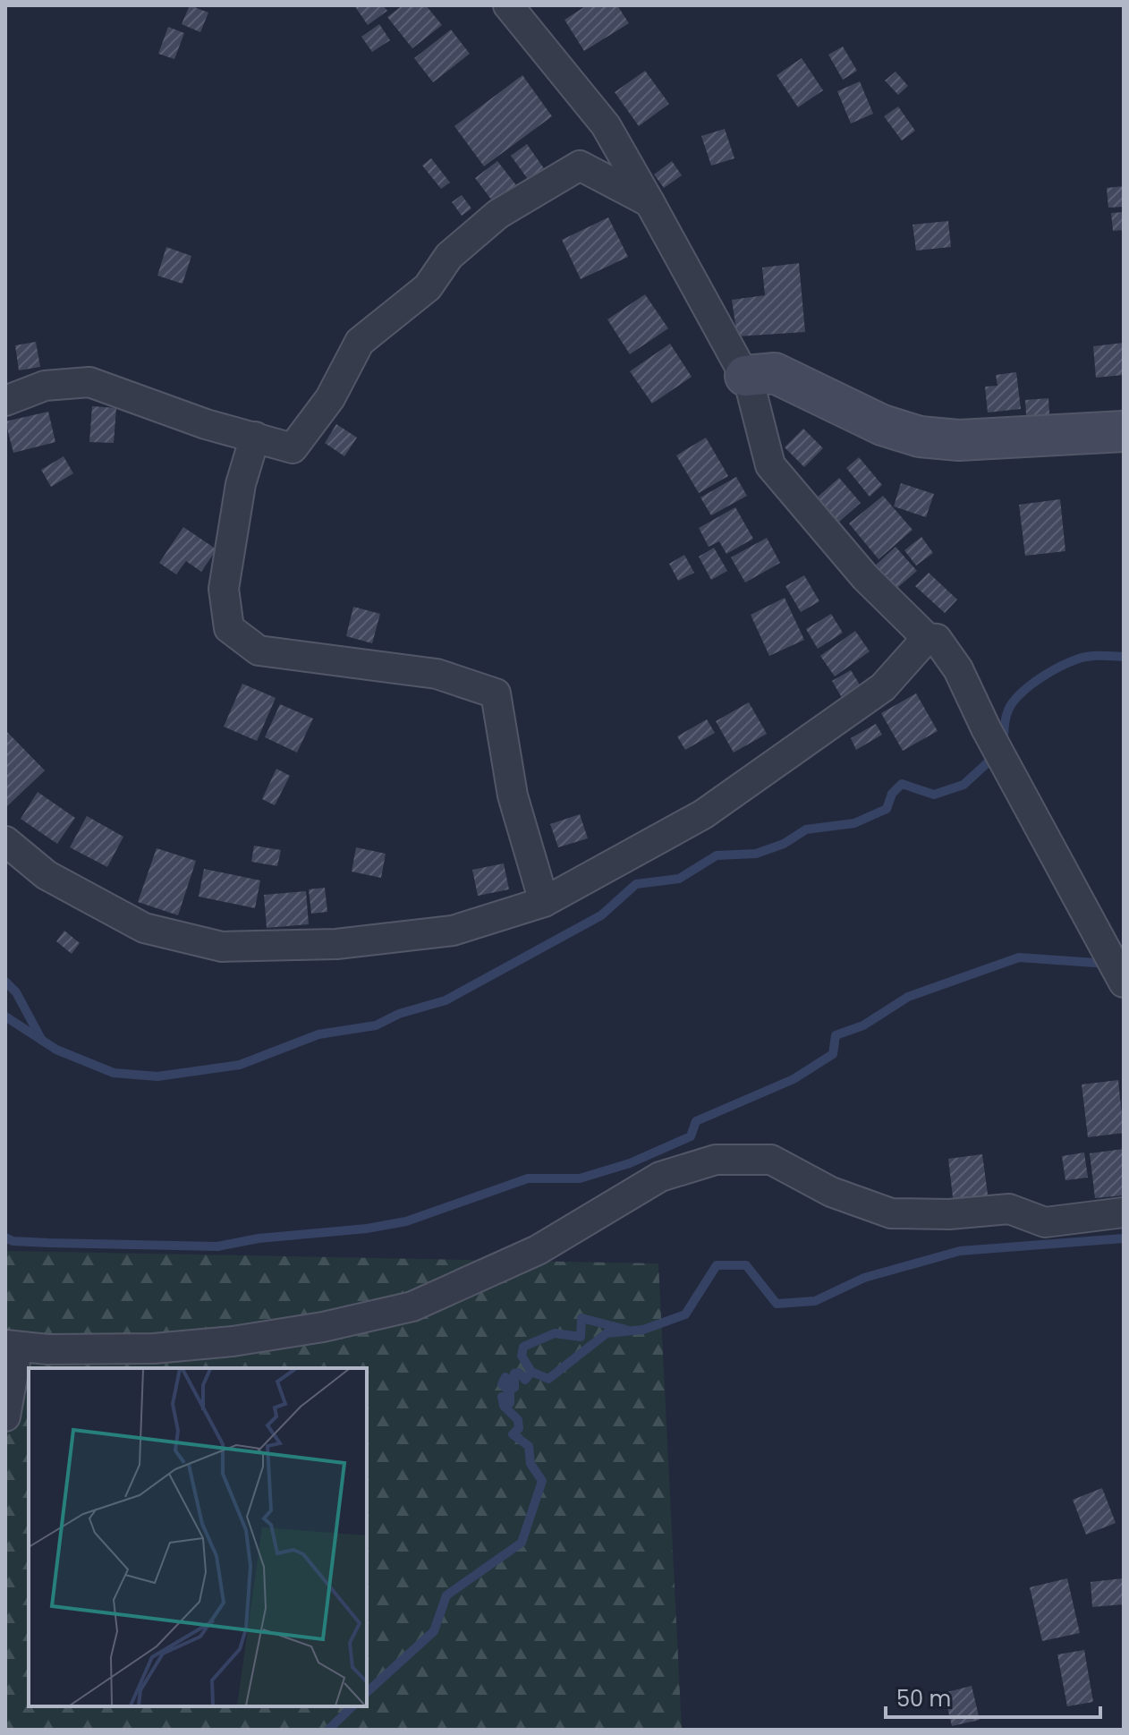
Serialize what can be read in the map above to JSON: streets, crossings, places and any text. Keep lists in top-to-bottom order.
{
  "scale_bar": "50 m"
}
